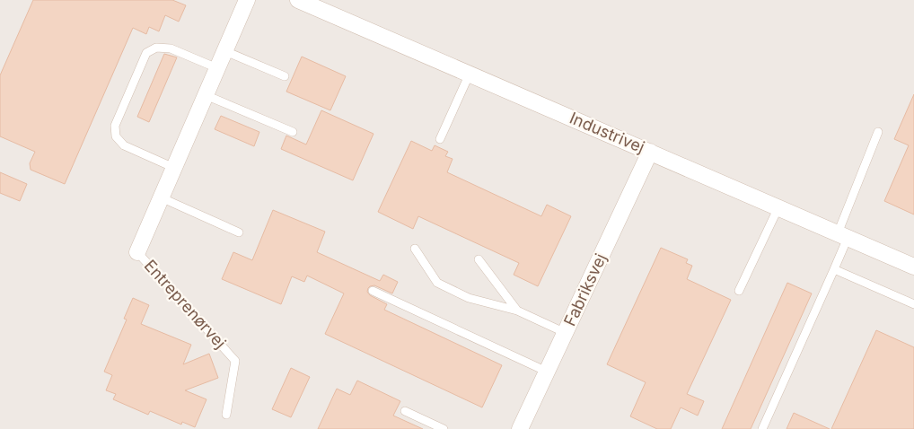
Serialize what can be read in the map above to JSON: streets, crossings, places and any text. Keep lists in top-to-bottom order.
{
  "streets": {
    "street": ["Industrivej", "Fabriksvej", "Entreprenørvej"]
  },
  "crossings": [
    ["Industrivej", "Fabriksvej"]
  ]
}
